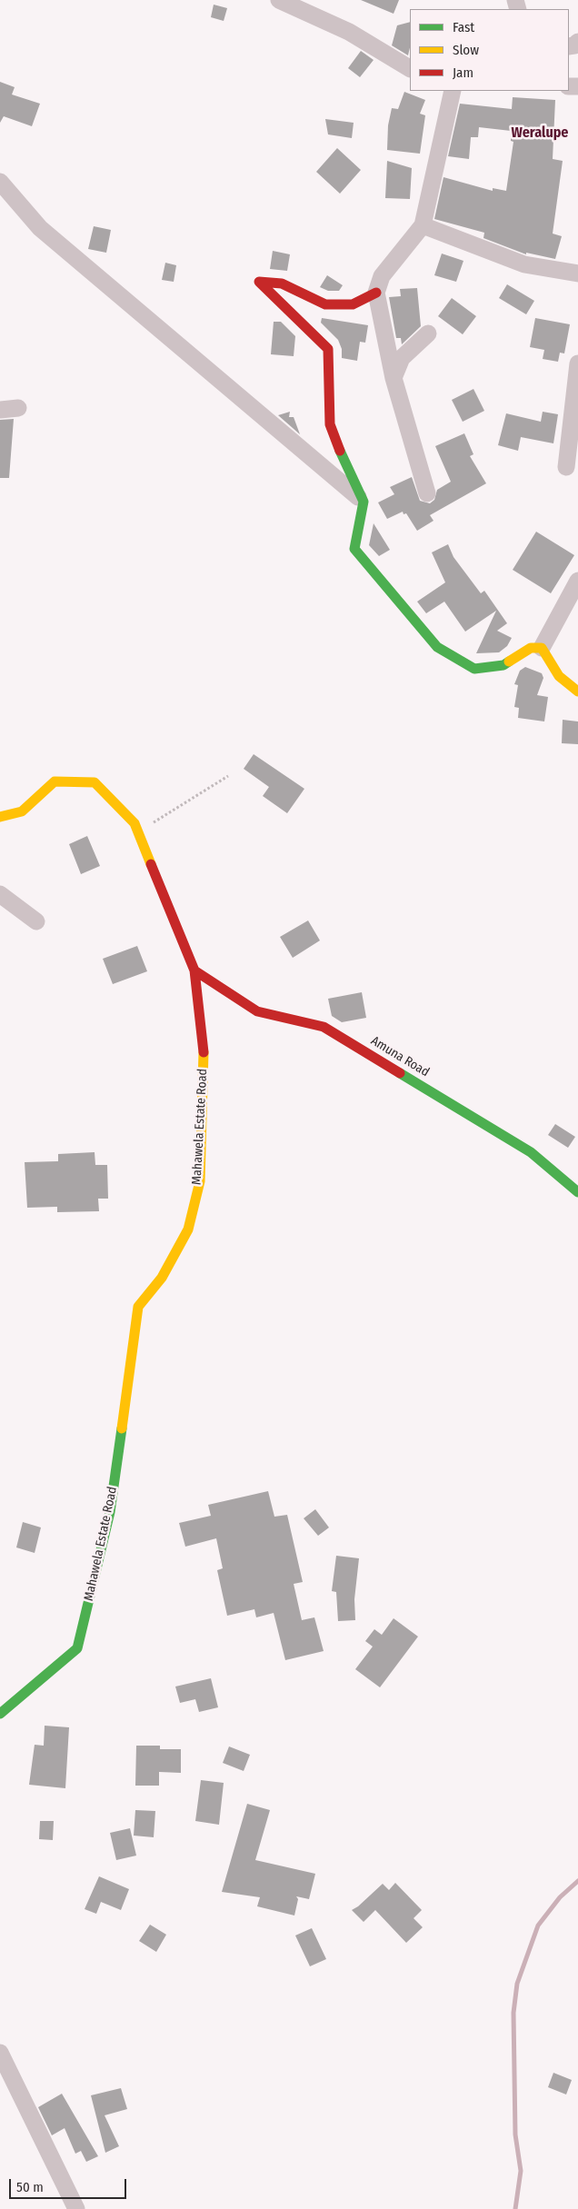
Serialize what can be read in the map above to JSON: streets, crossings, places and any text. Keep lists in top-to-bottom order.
{
  "streets": {
    "street": ["Amuna Road", "Mahawela Estate Road"]
  },
  "crossings": [
    ["Amuna Road", "Mahawela Estate Road"]
  ],
  "districts": ["Weralupe"],
  "legend": ["Fast", "Slow", "Jam"],
  "scale_bar": "50 m"
}
